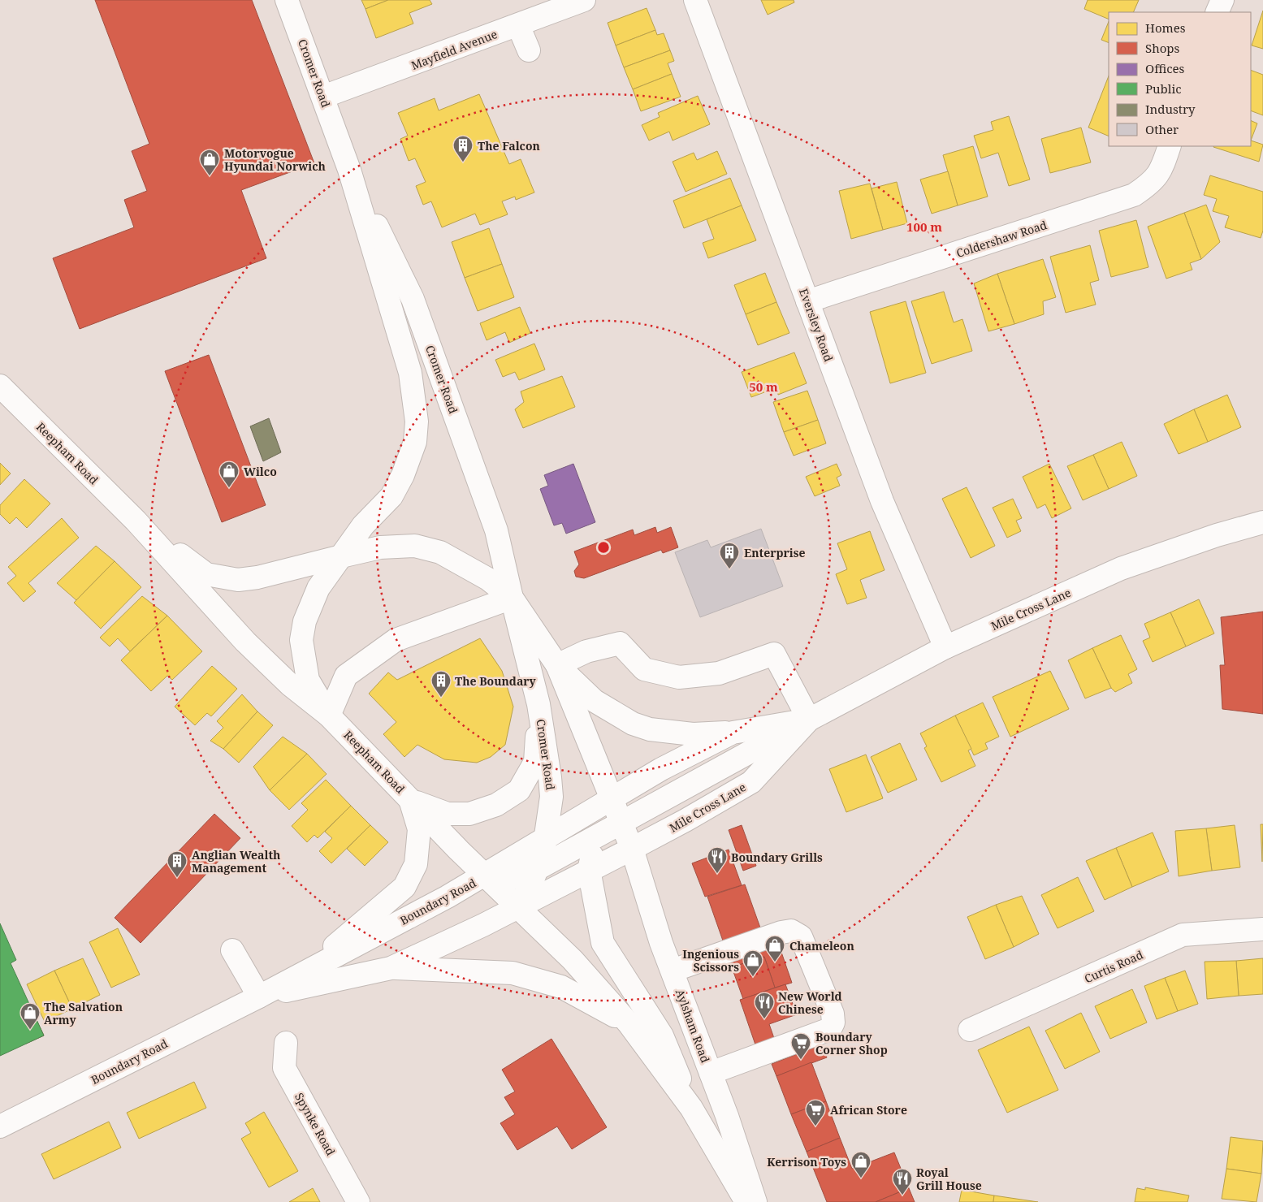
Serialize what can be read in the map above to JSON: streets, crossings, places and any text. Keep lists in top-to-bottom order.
{
  "streets": {
    "main road": [
      "Mayfield Avenue",
      "Cromer Road",
      "Coldershaw Road",
      "Eversley Road",
      "Reepham Road",
      "Mile Cross Lane",
      "Boundary Road",
      "Curtis Road",
      "Aylsham Road",
      "Spynke Road"
    ]
  },
  "crossings": [
    ["Mayfield Avenue", "Cromer Road"],
    ["Cromer Road", "Reepham Road"],
    ["Cromer Road", "Mile Cross Lane"],
    ["Cromer Road", "Boundary Road"],
    ["Cromer Road", "Aylsham Road"],
    ["Coldershaw Road", "Eversley Road"],
    ["Eversley Road", "Mile Cross Lane"],
    ["Reepham Road", "Boundary Road"],
    ["Mile Cross Lane", "Boundary Road"],
    ["Mile Cross Lane", "Aylsham Road"],
    ["Boundary Road", "Aylsham Road"]
  ],
  "places": {
    "building": [
      "The Falcon",
      "Enterprise",
      "The Boundary",
      "Anglian Wealth Management"
    ],
    "shop": [
      "Motorvogue Hyundai Norwich",
      "Wilco",
      "Chameleon",
      "Ingenious Scissors",
      "The Salvation Army",
      "Kerrison Toys"
    ],
    "restaurant": ["Boundary Grills", "New World Chinese", "Royal Grill House"],
    "supermarket": ["Boundary Corner Shop", "African Store"]
  },
  "legend": [
    "Homes",
    "Shops",
    "Offices",
    "Public",
    "Industry",
    "Other"
  ],
  "rings": ["100 m", "50 m"]
}
